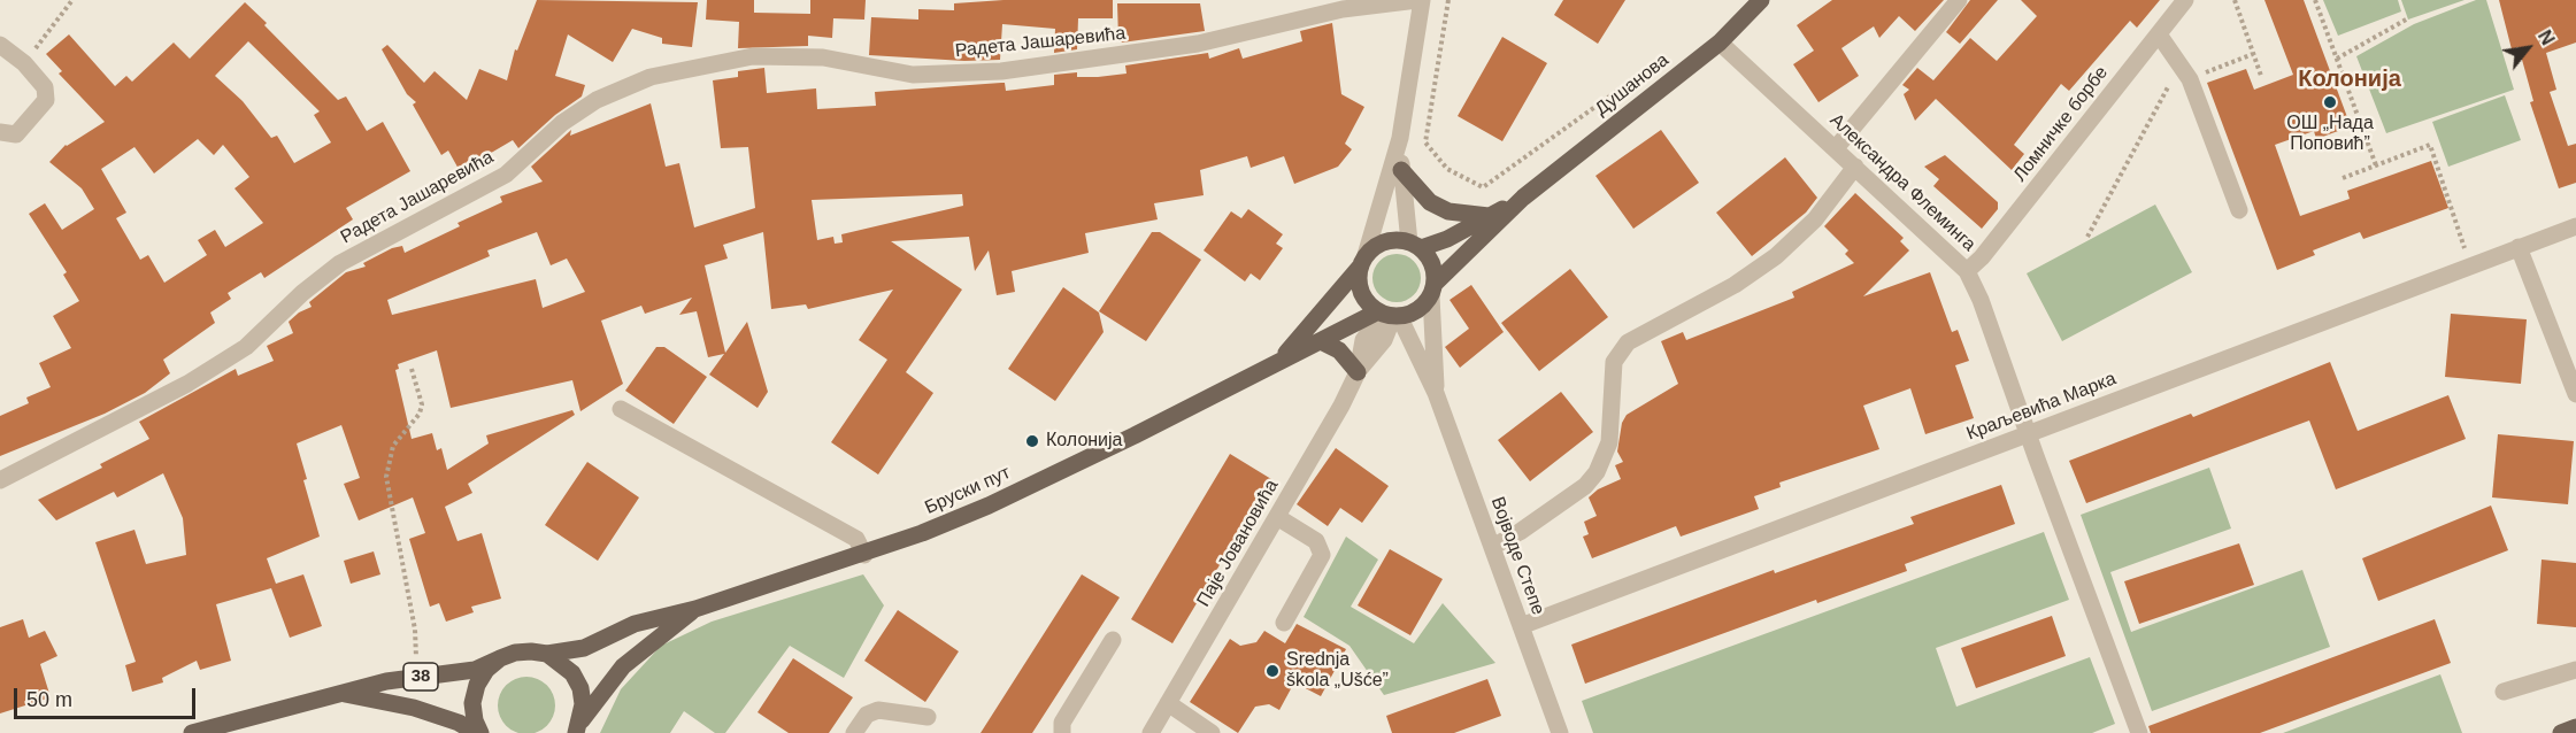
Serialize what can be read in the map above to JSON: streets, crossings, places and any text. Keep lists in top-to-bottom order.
{
  "streets": {
    "main road": ["Душанова", "Бруски пут", "38"],
    "street": [
      "Радета Јашаревића",
      "Ломничке борбе",
      "Александра Флеминга",
      "Краљевића Марка",
      "Паје Јовановића",
      "Војводе Степе"
    ]
  },
  "crossings": [
    ["Душанова", "Александра Флеминга"],
    ["Душанова", "Бруски пут"],
    ["Душанова", "Паје Јовановића"],
    ["Душанова", "Војводе Степе"],
    ["Ломничке борбе", "Александра Флеминга"],
    ["Александра Флеминга", "Краљевића Марка"],
    ["Краљевића Марка", "Војводе Степе"],
    ["Бруски пут", "Паје Јовановића"],
    ["Бруски пут", "Војводе Степе"],
    ["Бруски пут", "38"],
    ["Паје Јовановића", "Војводе Степе"]
  ],
  "districts": ["Колонија"],
  "places": ["ОШ „Нада Поповић”", "Колонија", "Srednja škola „Ušće”"],
  "scale_bar": "50 m",
  "north": "top right"
}
